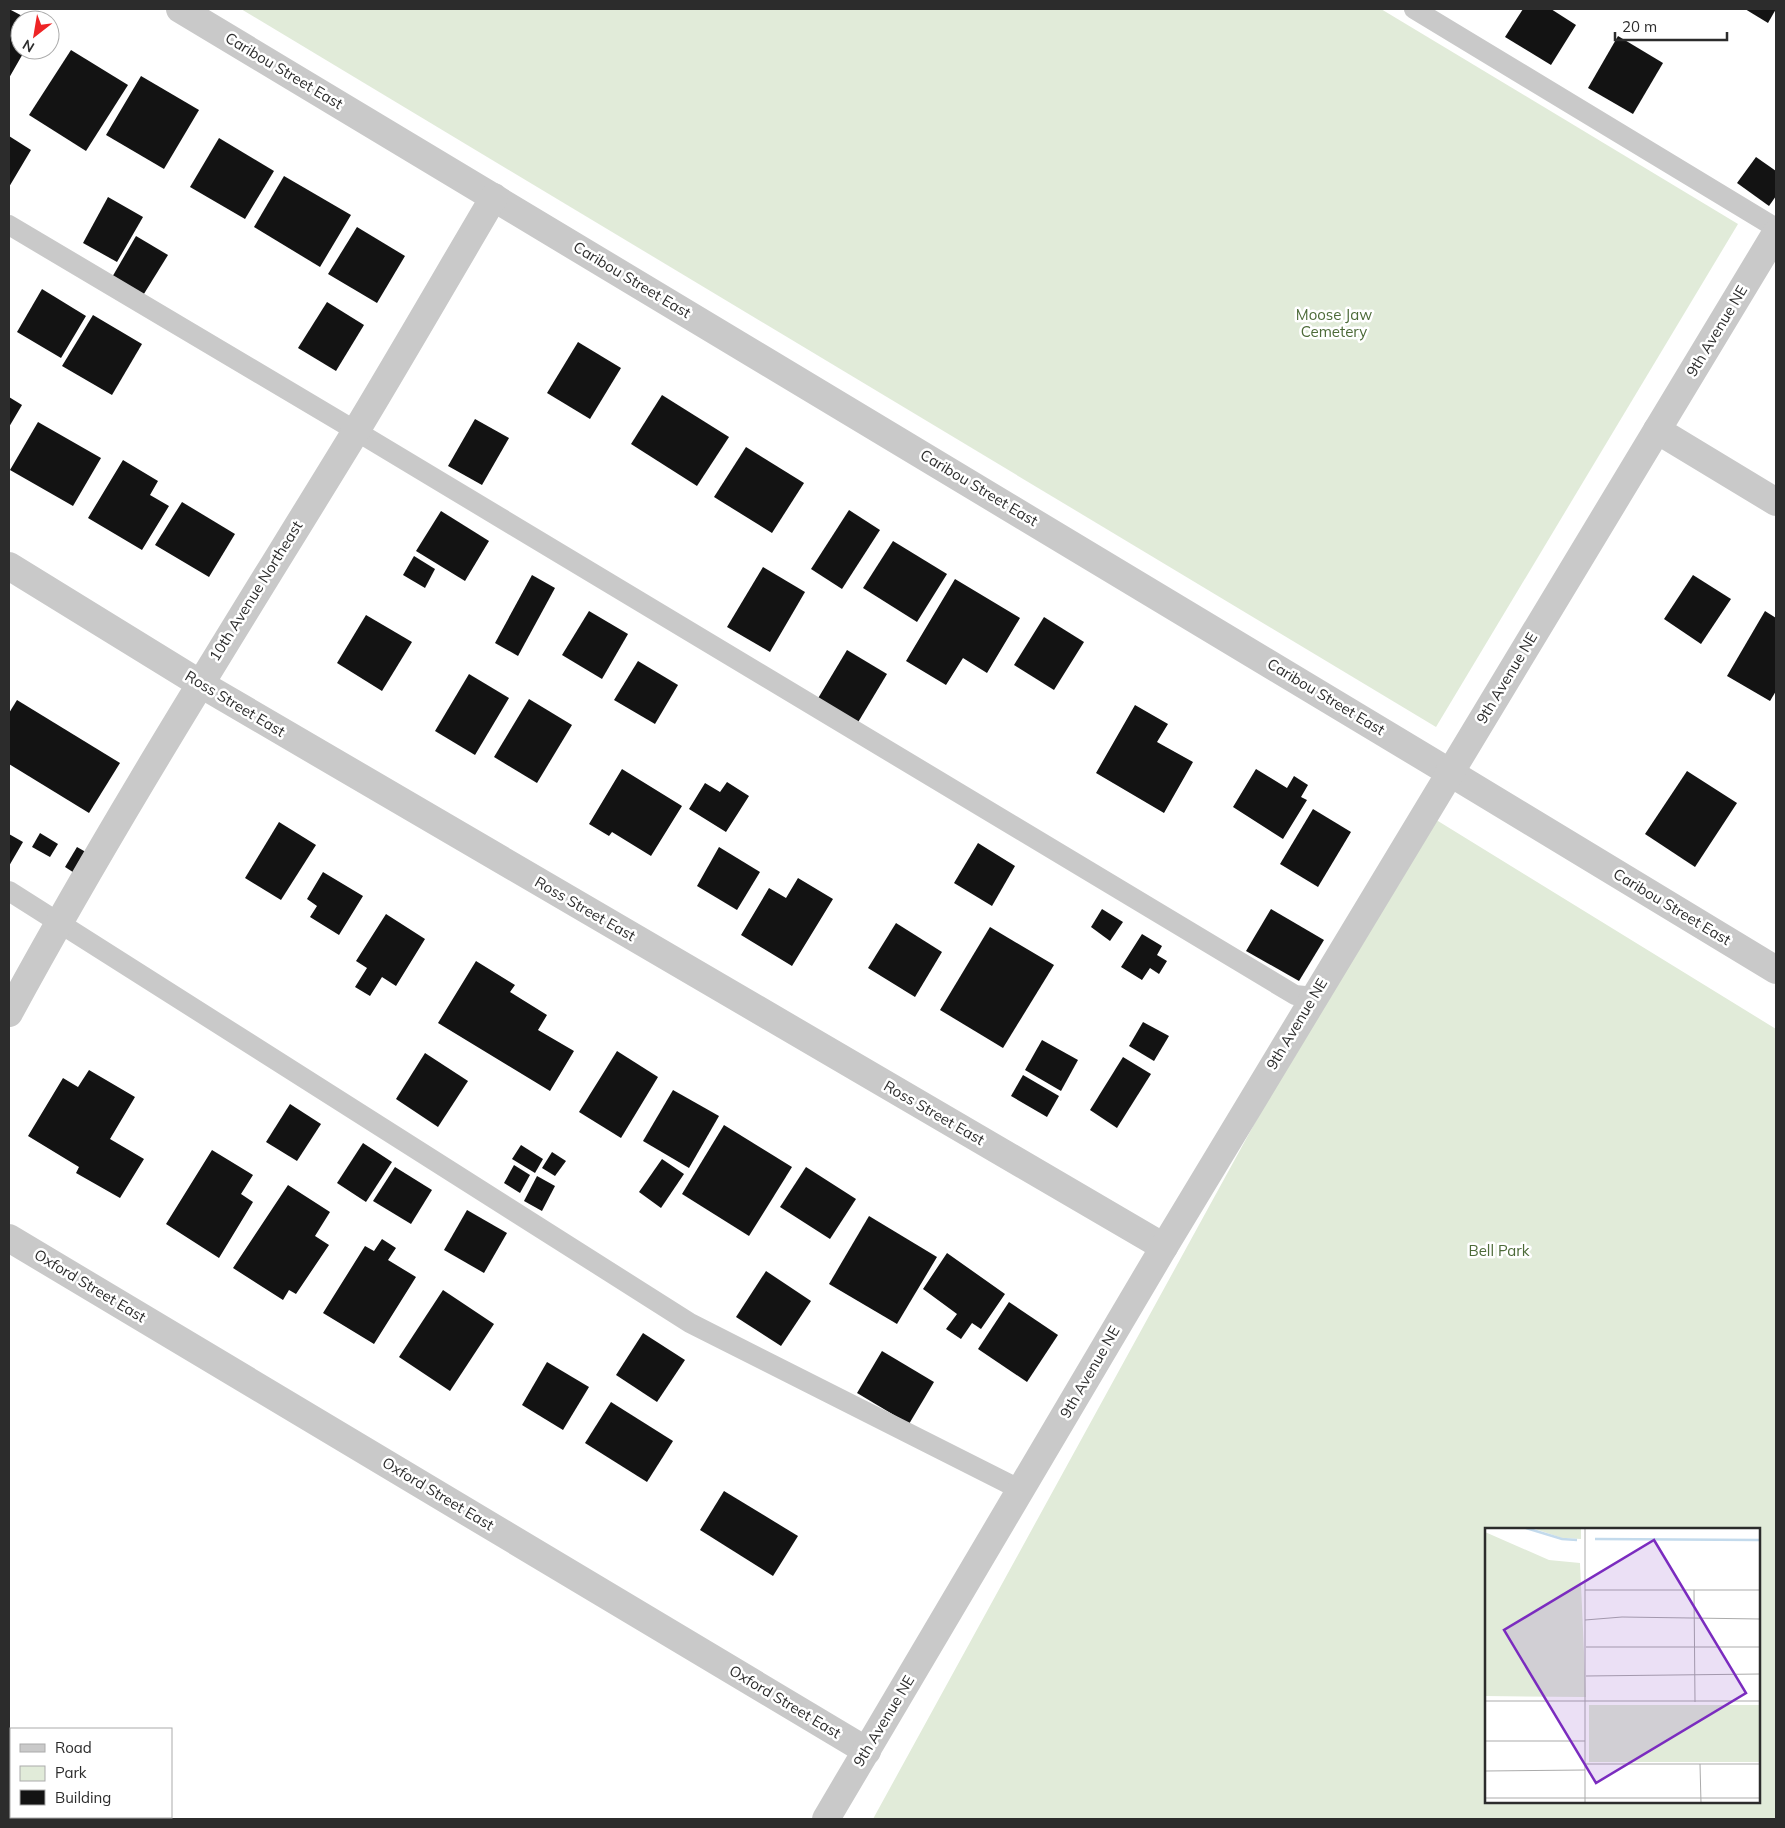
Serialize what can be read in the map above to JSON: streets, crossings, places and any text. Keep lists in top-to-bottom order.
{
  "streets": {
    "street": [
      "Caribou Street East",
      "9th Avenue NE",
      "10th Avenue Northeast",
      "Ross Street East",
      "Oxford Street East"
    ]
  },
  "crossings": [
    ["Caribou Street East", "9th Avenue NE"],
    ["Caribou Street East", "10th Avenue Northeast"],
    ["9th Avenue NE", "Ross Street East"],
    ["9th Avenue NE", "Oxford Street East"],
    ["10th Avenue Northeast", "Ross Street East"]
  ],
  "parks": ["Moose Jaw Cemetery", "Bell Park"],
  "legend": ["Road", "Park", "Building"],
  "scale_bar": "20 m",
  "north": "bottom left"
}
